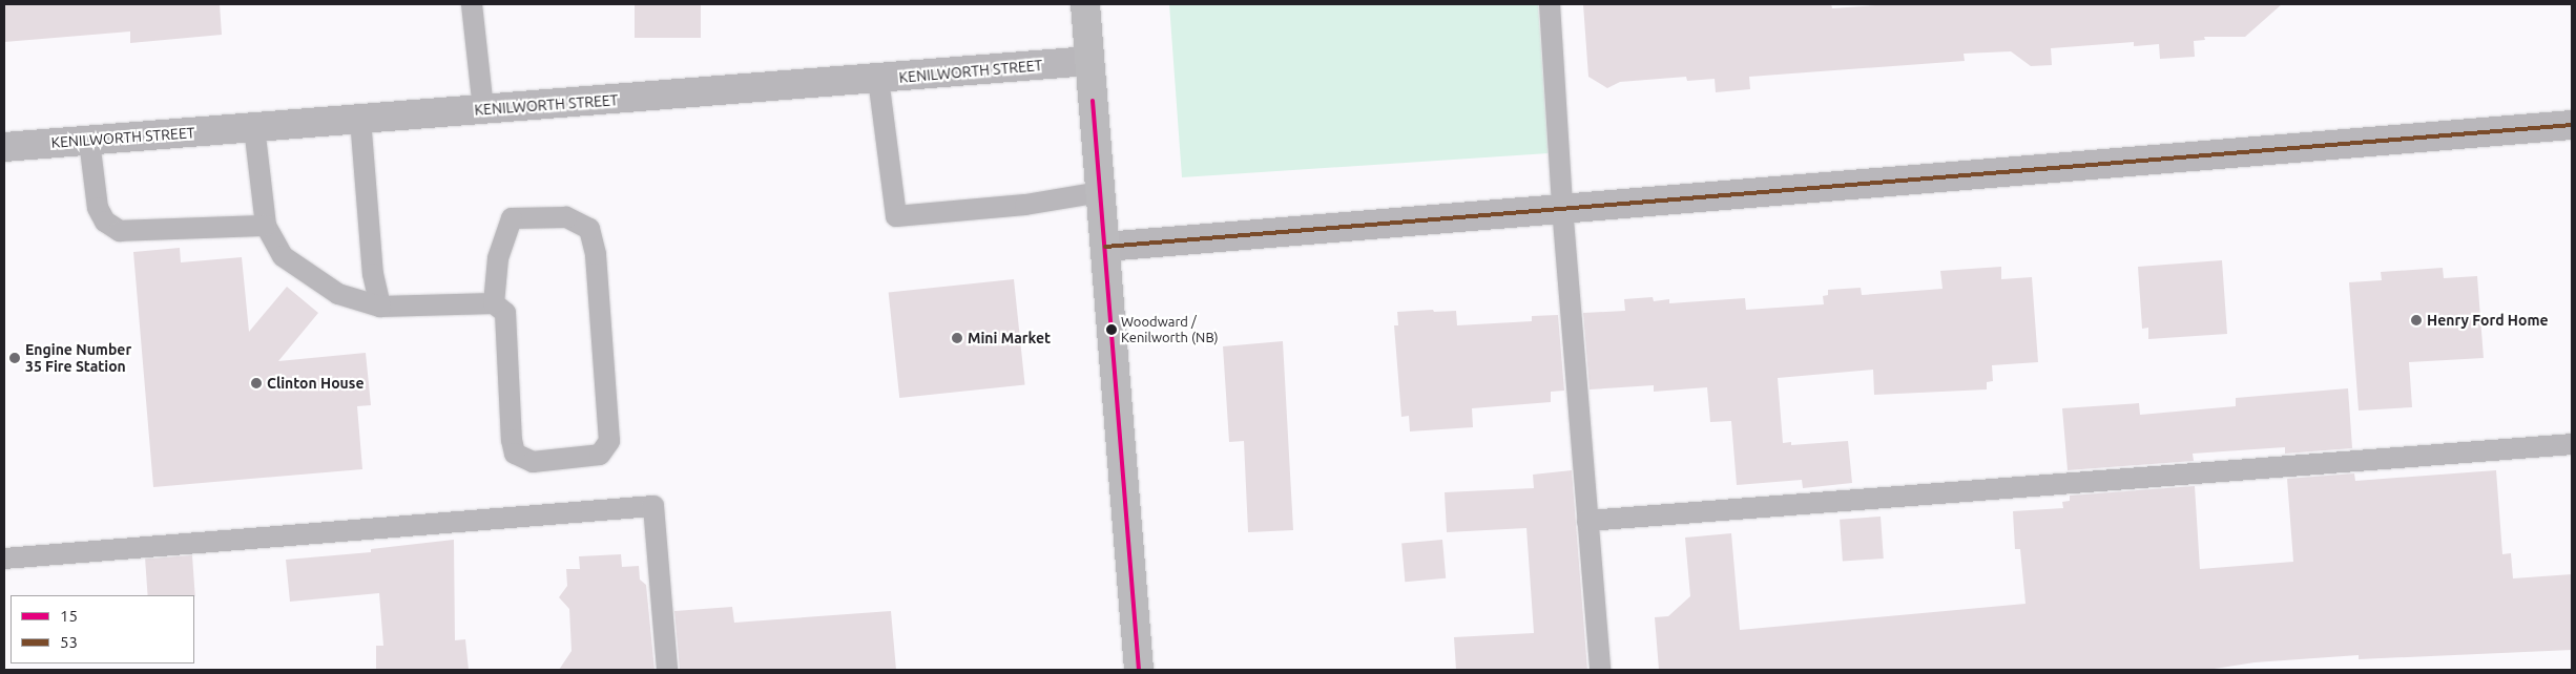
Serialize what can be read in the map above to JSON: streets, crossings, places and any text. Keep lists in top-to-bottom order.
{
  "streets": {
    "street": ["KENILWORTH STREET"]
  },
  "places": [
    "Henry Ford Home",
    "Woodward / Kenilworth (NB)",
    "Mini Market",
    "Engine Number 35 Fire Station",
    "Clinton House"
  ],
  "lines": ["transit line 15", "transit line 53"],
  "legend": ["15", "53"]
}
